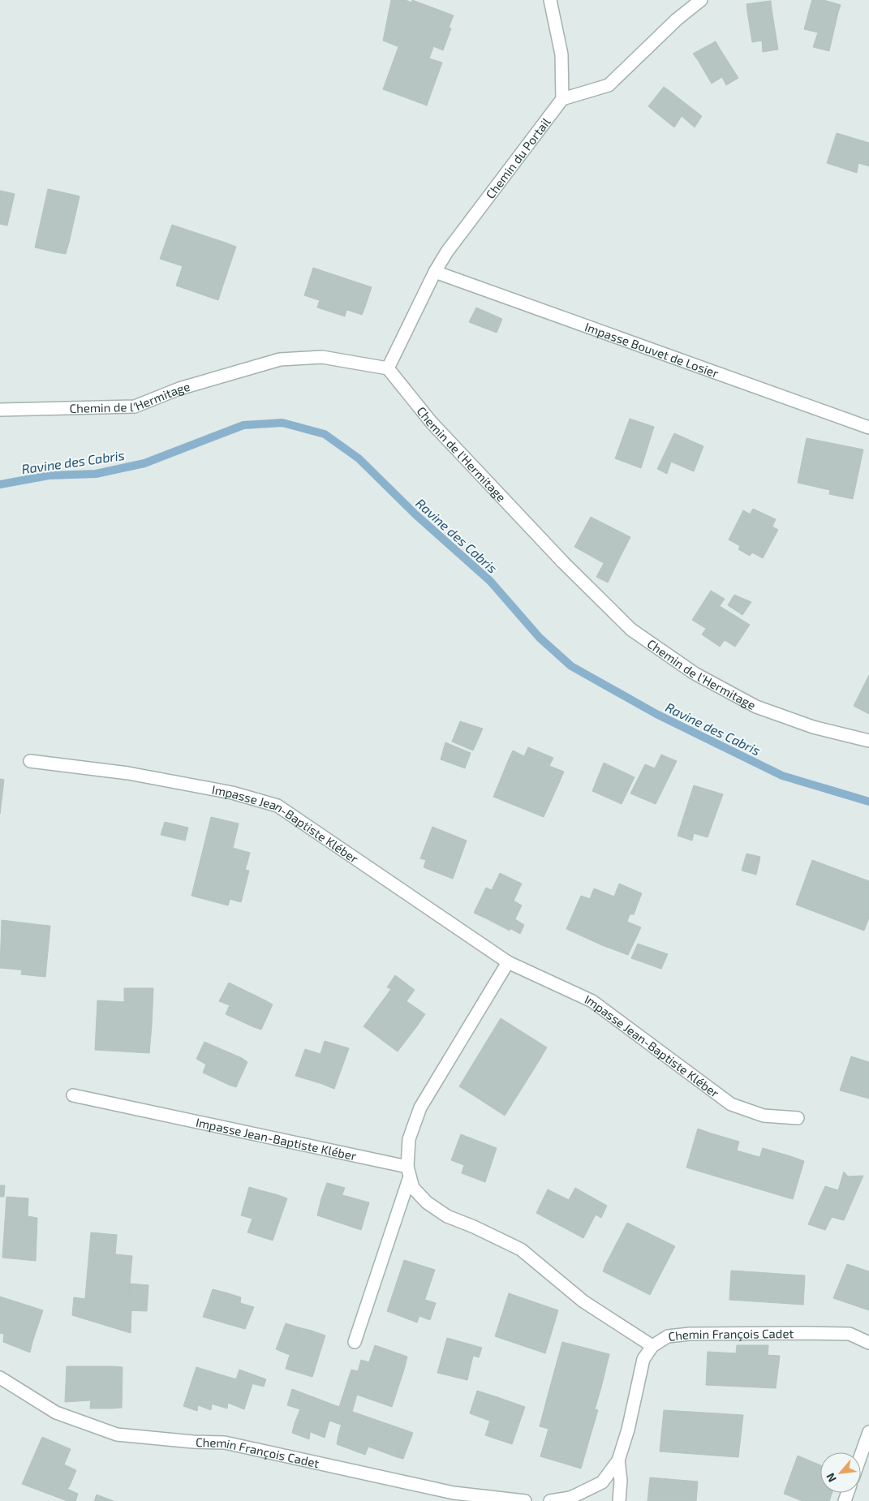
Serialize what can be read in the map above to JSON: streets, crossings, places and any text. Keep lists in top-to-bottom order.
{
  "streets": {
    "street": [
      "Chemin du Portail",
      "Impasse Bouvet de Losier",
      "Chemin de l'Hermitage",
      "Impasse Jean-Baptiste Kléber",
      "Chemin François Cadet"
    ]
  },
  "crossings": [
    ["Chemin du Portail", "Impasse Bouvet de Losier"],
    ["Chemin du Portail", "Chemin de l'Hermitage"]
  ],
  "water": ["Ravine des Cabris"],
  "north": "bottom left"
}
